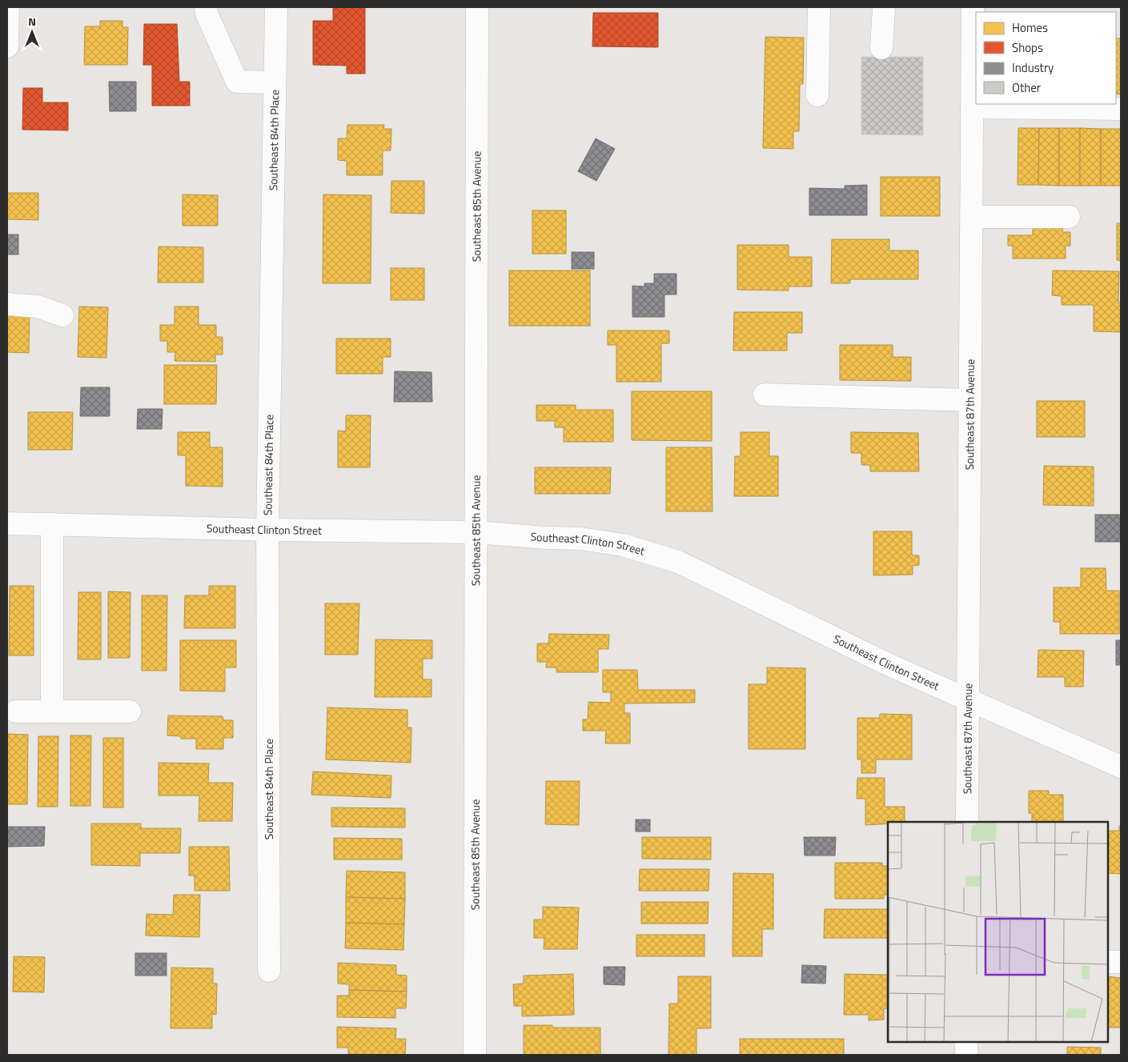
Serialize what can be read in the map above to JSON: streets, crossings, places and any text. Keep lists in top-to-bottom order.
{
  "streets": {
    "street": [
      "Southeast 84th Place",
      "Southeast 85th Avenue",
      "Southeast 87th Avenue",
      "Southeast Clinton Street"
    ]
  },
  "crossings": [
    ["Southeast 84th Place", "Southeast Clinton Street"],
    ["Southeast 85th Avenue", "Southeast Clinton Street"],
    ["Southeast 87th Avenue", "Southeast Clinton Street"]
  ],
  "legend": [
    "Homes",
    "Shops",
    "Industry",
    "Other"
  ],
  "north": "top"
}
